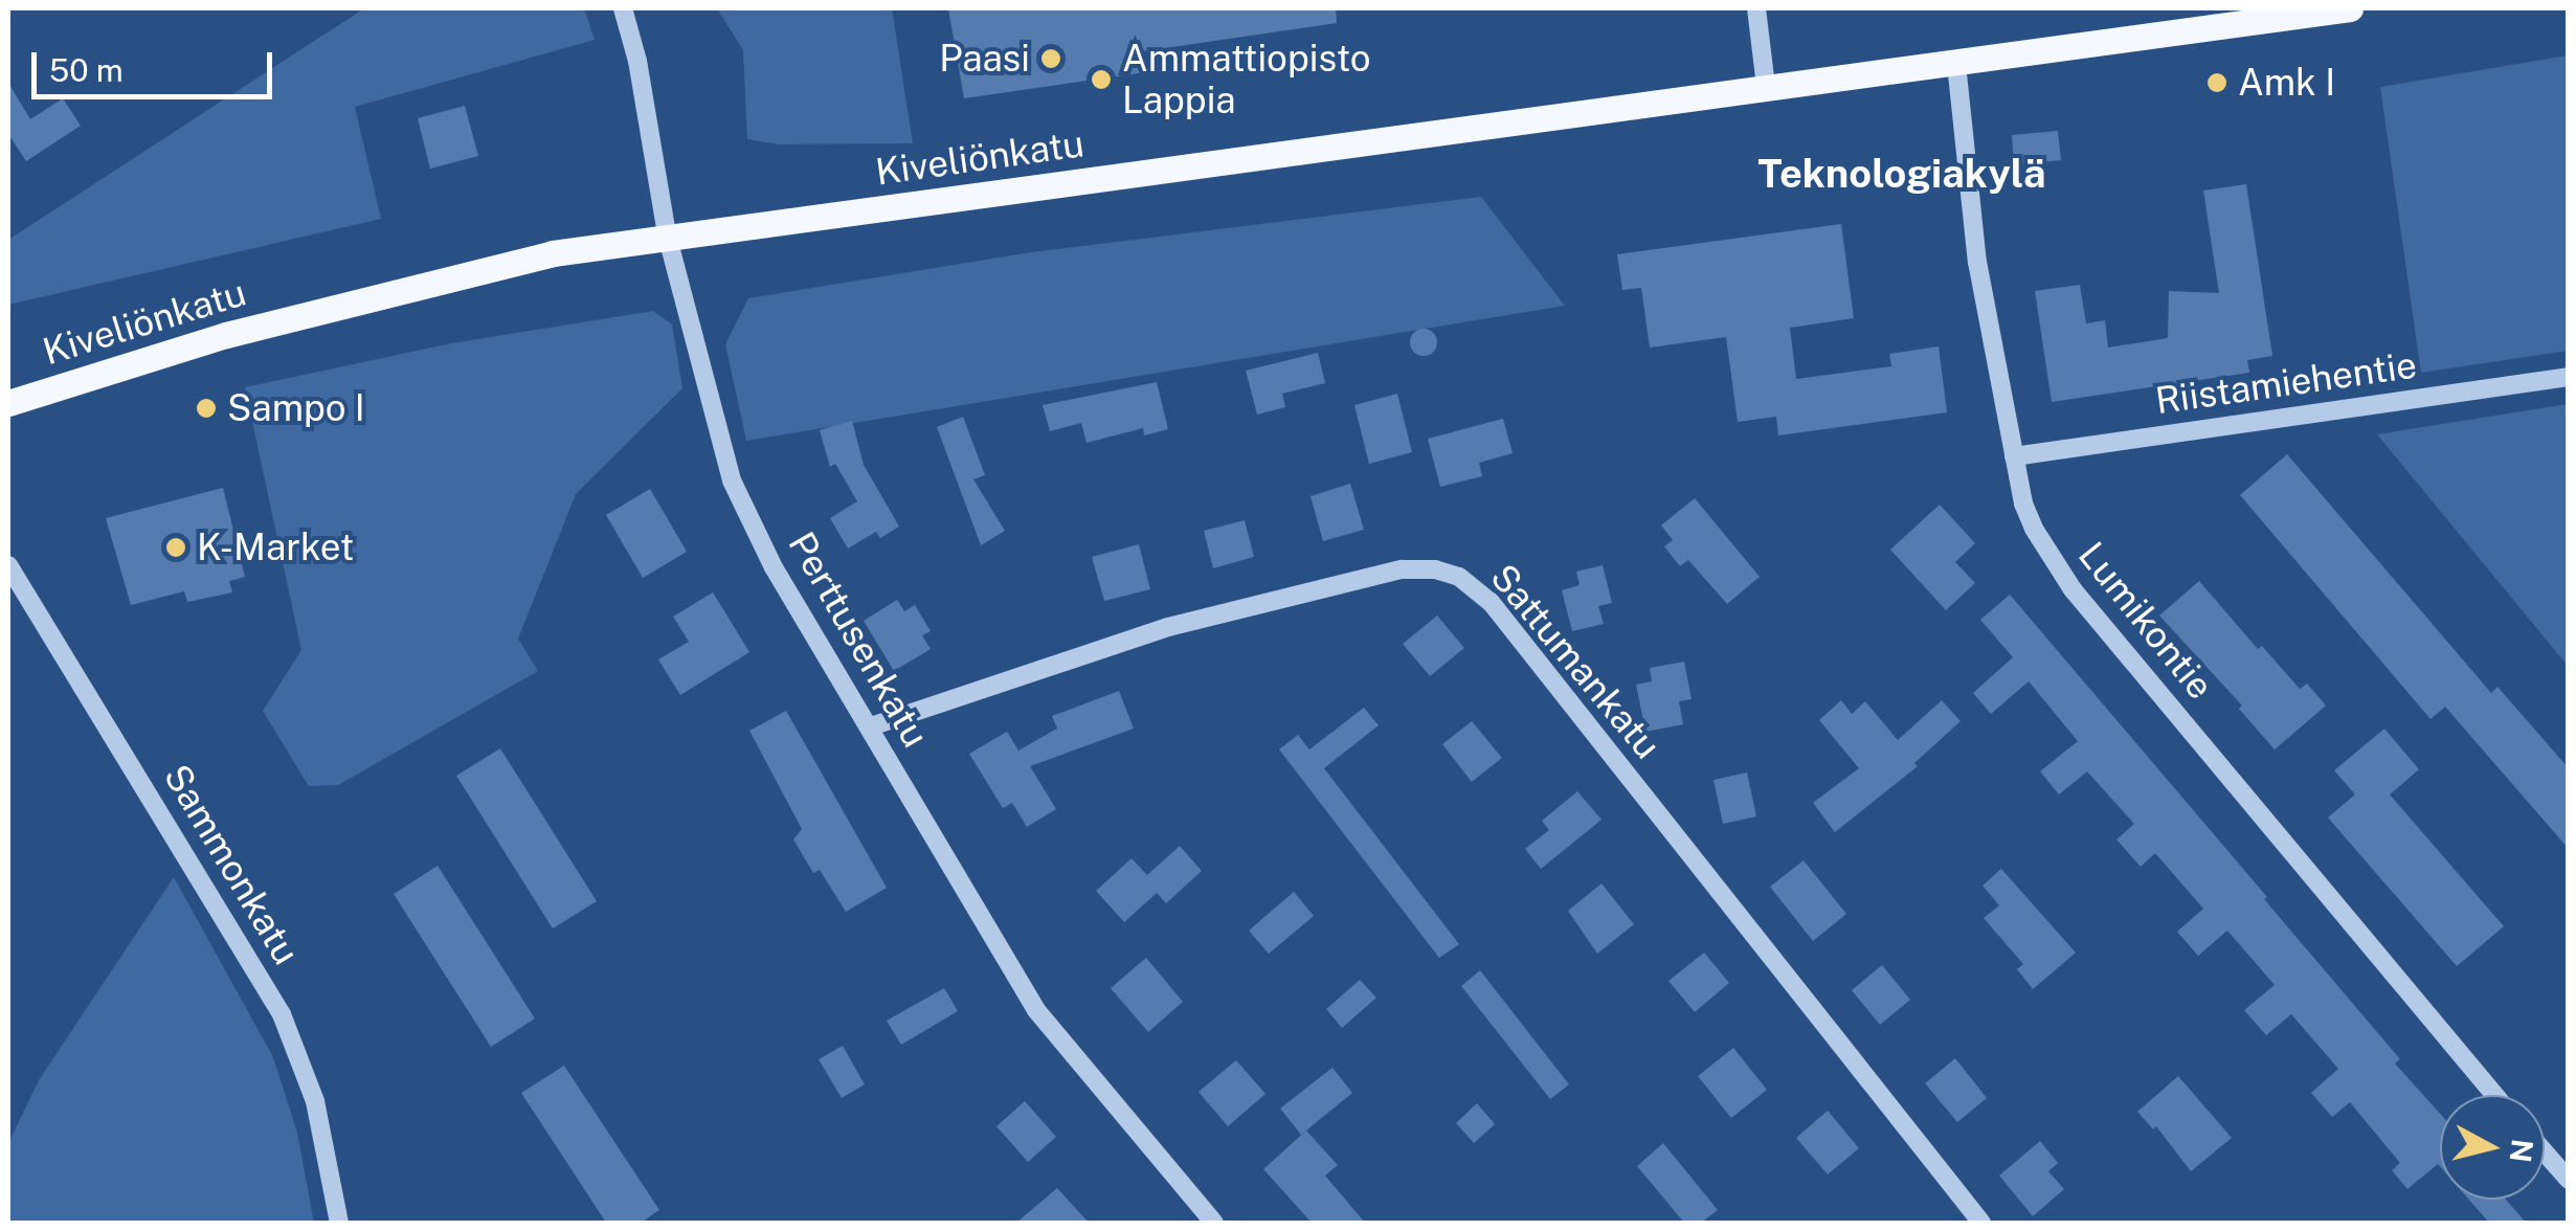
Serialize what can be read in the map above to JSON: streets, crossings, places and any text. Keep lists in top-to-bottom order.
{
  "streets": {
    "main road": ["Kiveliönkatu"],
    "street": [
      "Riistamiehentie",
      "Lumikontie",
      "Perttusenkatu",
      "Sattumankatu",
      "Sammonkatu"
    ]
  },
  "crossings": [
    ["Kiveliönkatu", "Lumikontie"],
    ["Kiveliönkatu", "Perttusenkatu"],
    ["Riistamiehentie", "Lumikontie"],
    ["Perttusenkatu", "Sattumankatu"]
  ],
  "districts": ["Teknologiakylä"],
  "places": [
    "Paasi",
    "Ammattiopisto Lappia",
    "Amk I",
    "Sampo I",
    "K-Market"
  ],
  "scale_bar": "50 m",
  "north": "right"
}
